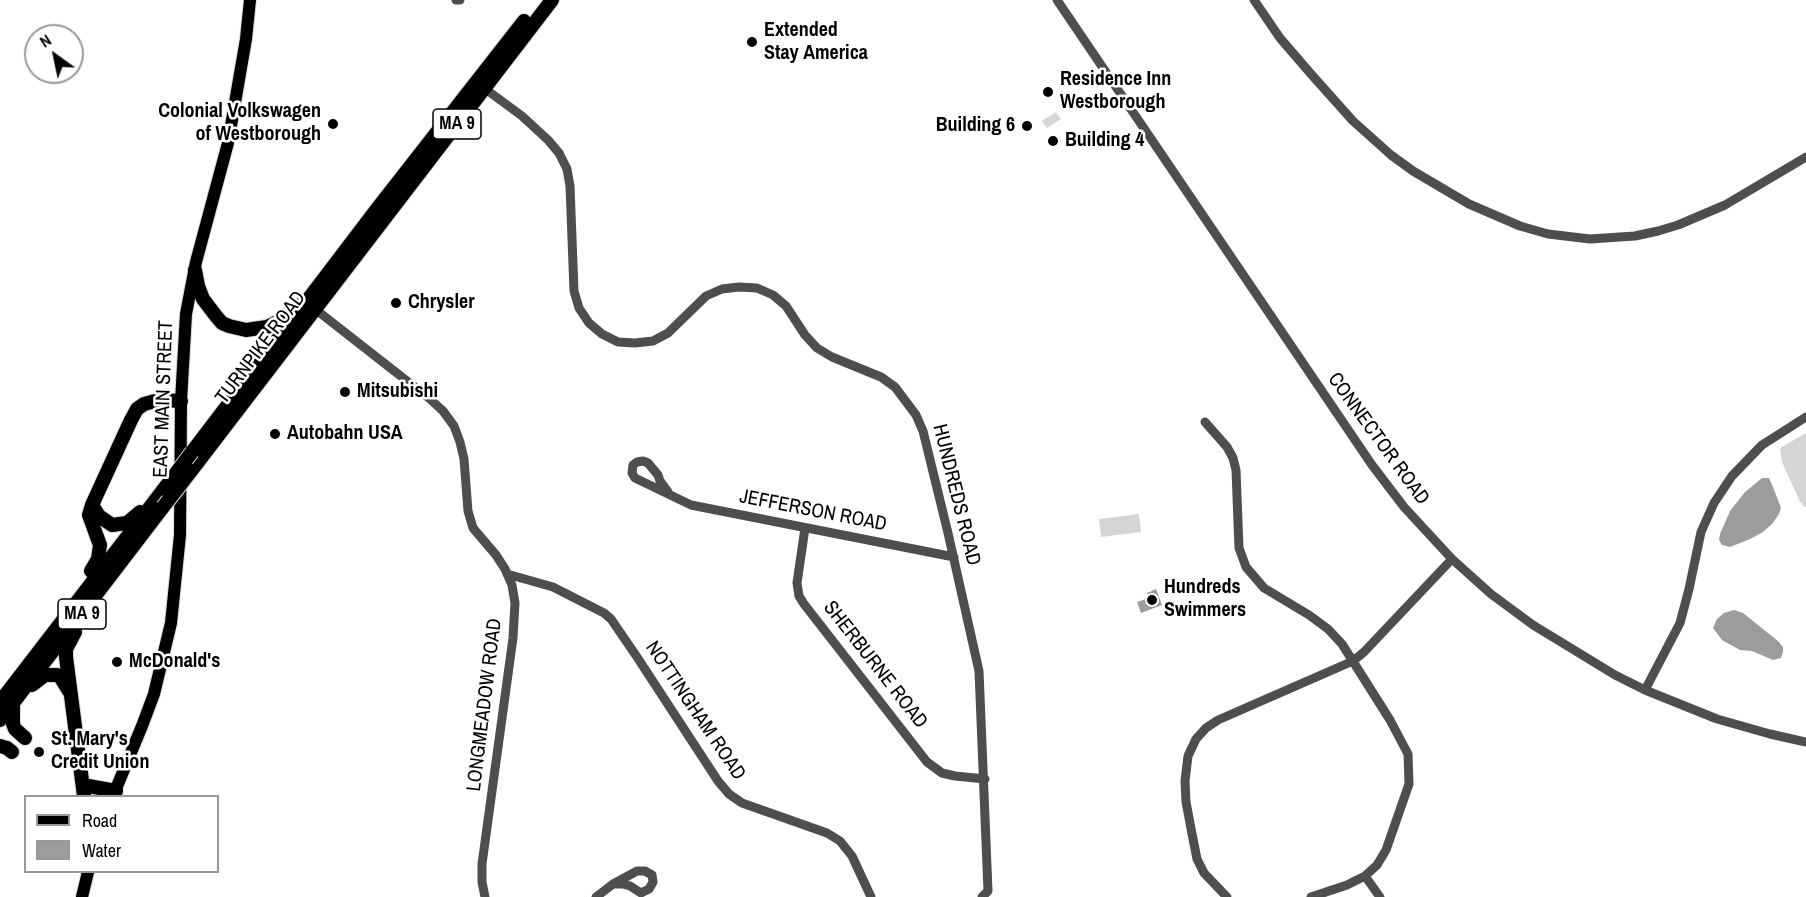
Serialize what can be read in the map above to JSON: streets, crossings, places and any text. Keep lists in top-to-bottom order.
{
  "streets": {
    "highway": ["MA 9", "TURNPIKE ROAD"],
    "main road": ["EAST MAIN STREET"],
    "street": [
      "CONNECTOR ROAD",
      "HUNDREDS ROAD",
      "JEFFERSON ROAD",
      "SHERBURNE ROAD",
      "LONGMEADOW ROAD",
      "NOTTINGHAM ROAD"
    ]
  },
  "crossings": [
    ["TURNPIKE ROAD", "HUNDREDS ROAD"],
    ["TURNPIKE ROAD", "LONGMEADOW ROAD"],
    ["HUNDREDS ROAD", "JEFFERSON ROAD"],
    ["HUNDREDS ROAD", "SHERBURNE ROAD"],
    ["JEFFERSON ROAD", "SHERBURNE ROAD"],
    ["LONGMEADOW ROAD", "NOTTINGHAM ROAD"]
  ],
  "places": [
    "Extended Stay America",
    "Residence Inn Westborough",
    "Colonial Volkswagen of Westborough",
    "Building 6",
    "Building 4",
    "Chrysler",
    "Mitsubishi",
    "Autobahn USA",
    "Hundreds Swimmers",
    "McDonald's",
    "St. Mary's Credit Union"
  ],
  "legend": ["Road", "Water"],
  "north": "top left"
}
